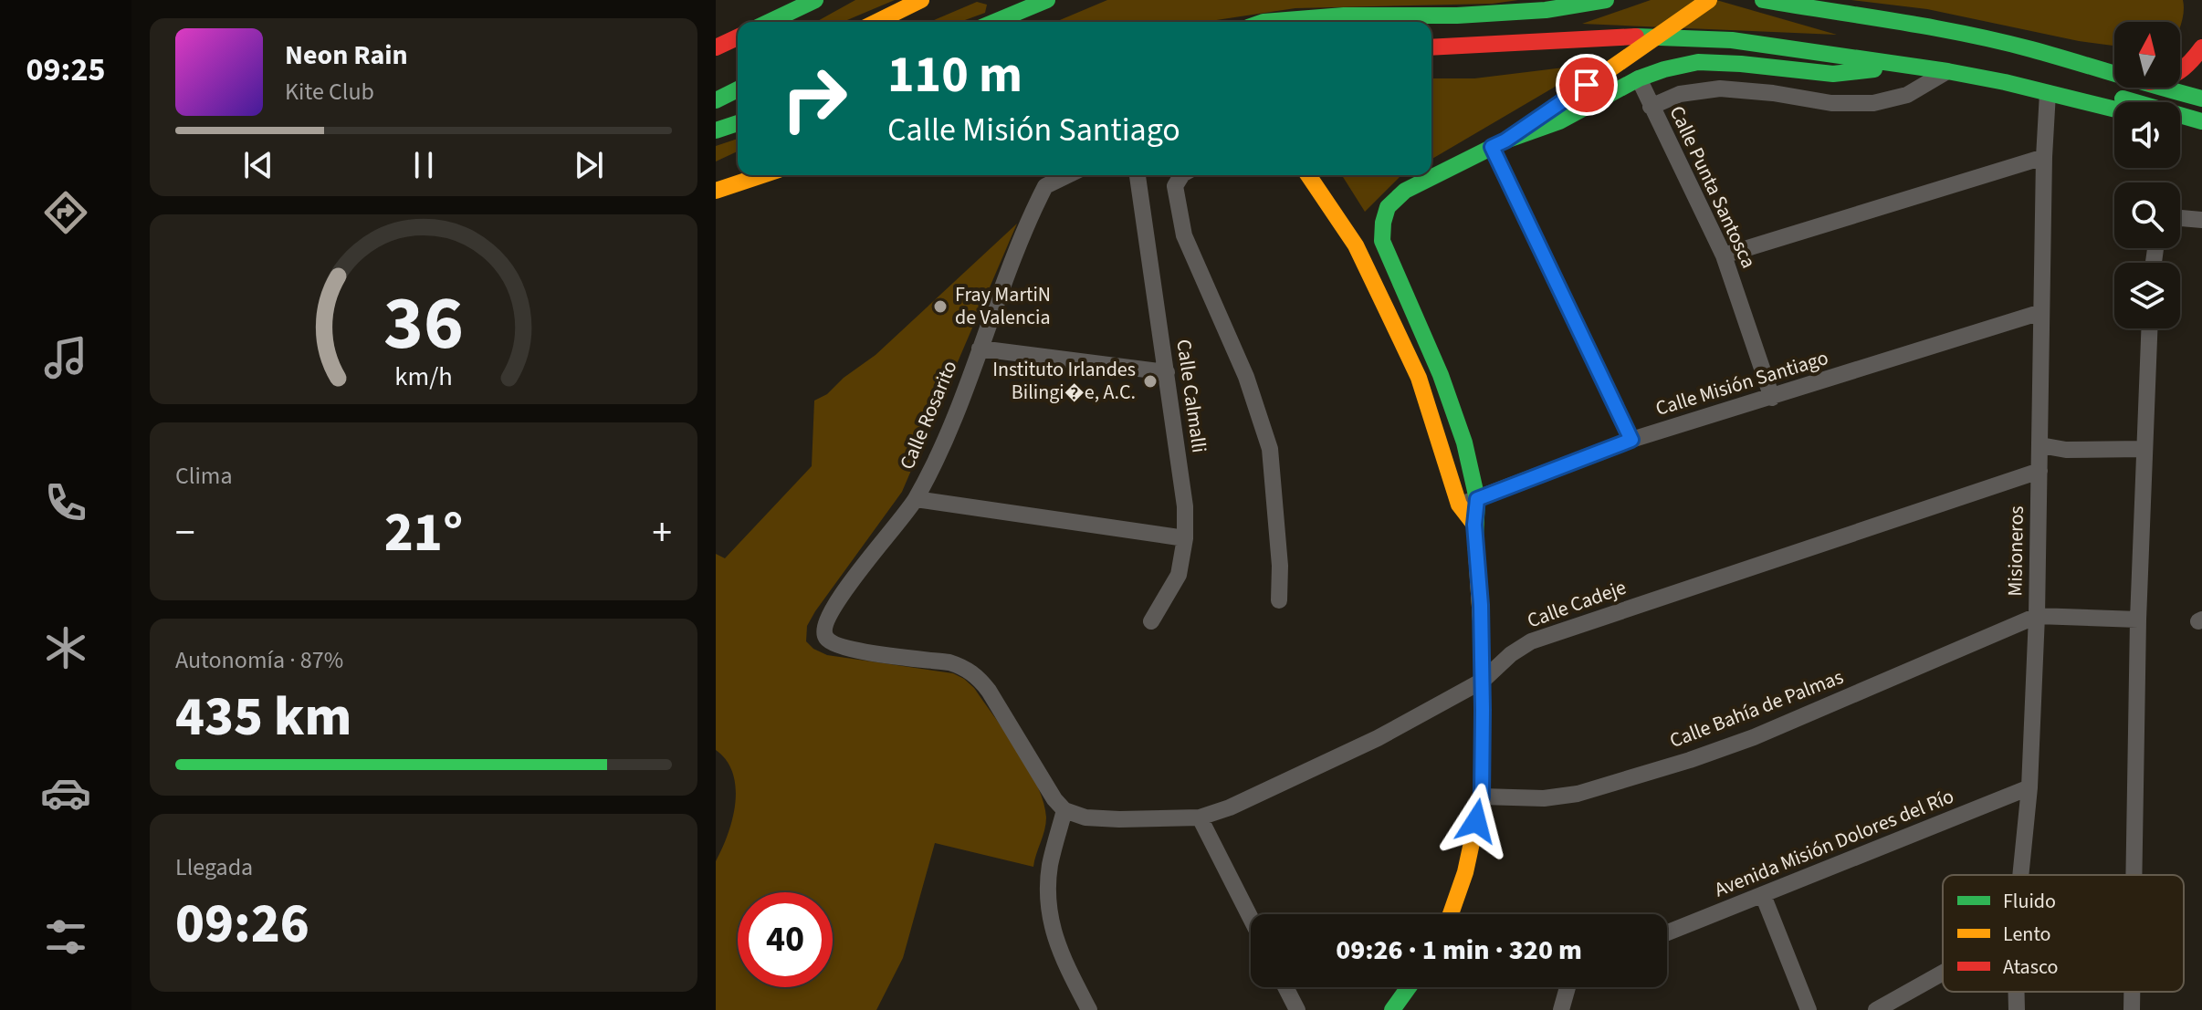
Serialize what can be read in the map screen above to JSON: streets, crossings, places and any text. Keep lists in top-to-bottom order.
{
  "streets": {
    "street": [
      "Calle Punta Santosca",
      "Calle Misión Santiago",
      "Calle Calmalli",
      "Calle Rosarito",
      "Misioneros",
      "Calle Cadeje",
      "Calle Bahía de Palmas",
      "Avenida Misión Dolores del Río"
    ]
  },
  "crossings": [
    ["Calle Punta Santosca", "Calle Misión Santiago"],
    ["Calle Misión Santiago", "Misioneros"],
    ["Calle Rosarito", "Calle Cadeje"],
    ["Misioneros", "Calle Cadeje"],
    ["Misioneros", "Calle Bahía de Palmas"],
    ["Misioneros", "Avenida Misión Dolores del Río"]
  ],
  "places": ["Fray MartiN de Valencia", "Instituto Irlandes Bilingi�e, A.C."],
  "legend": ["Fluido", "Lento", "Atasco"],
  "north": "top",
  "page": {
    "tabs": "09:25",
    "turn": ["110 m", "Calle Misión Santiago"],
    "song": ["Neon Rain", "Kite Club"],
    "tile": [
      "Clima",
      ["Autonomía · 87%", "435 km"],
      ["Llegada", "09:26"]
    ],
    "heat": ["−", "21°", "+"],
    "limit": "40",
    "trip": "09:26 · 1 min · 320 m",
    "gauge": ["36", "km/h"]
  }
}
